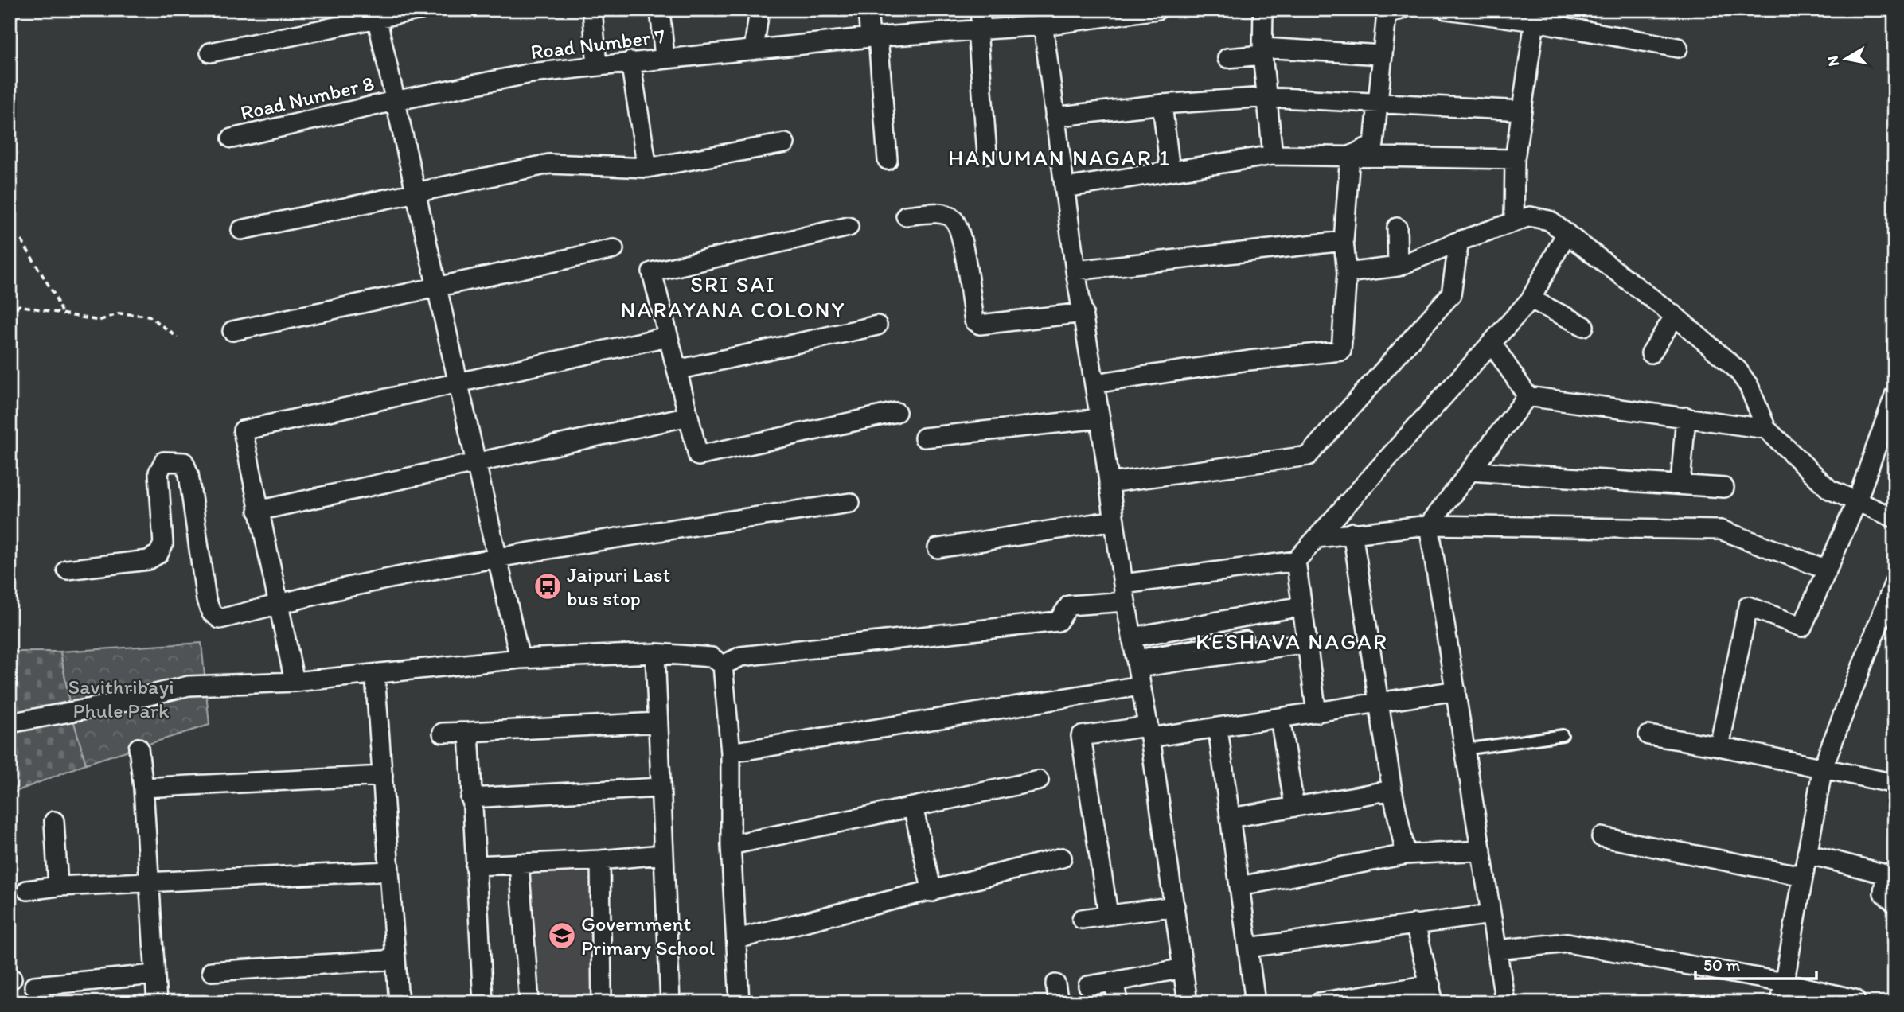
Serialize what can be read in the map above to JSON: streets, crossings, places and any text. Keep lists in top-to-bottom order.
{
  "streets": {
    "street": ["Road Number 7", "Road Number 8"]
  },
  "crossings": [
    ["Road Number 7", "Road Number 8"]
  ],
  "districts": ["HANUMAN NAGAR 1", "SRI SAI NARAYANA COLONY", "KESHAVA NAGAR"],
  "parks": ["Savithribayi Phule Park"],
  "places": {
    "bus stop": ["Jaipuri Last bus stop"],
    "school or university": ["Government Primary School"]
  },
  "scale_bar": "50 m",
  "north": "left"
}
